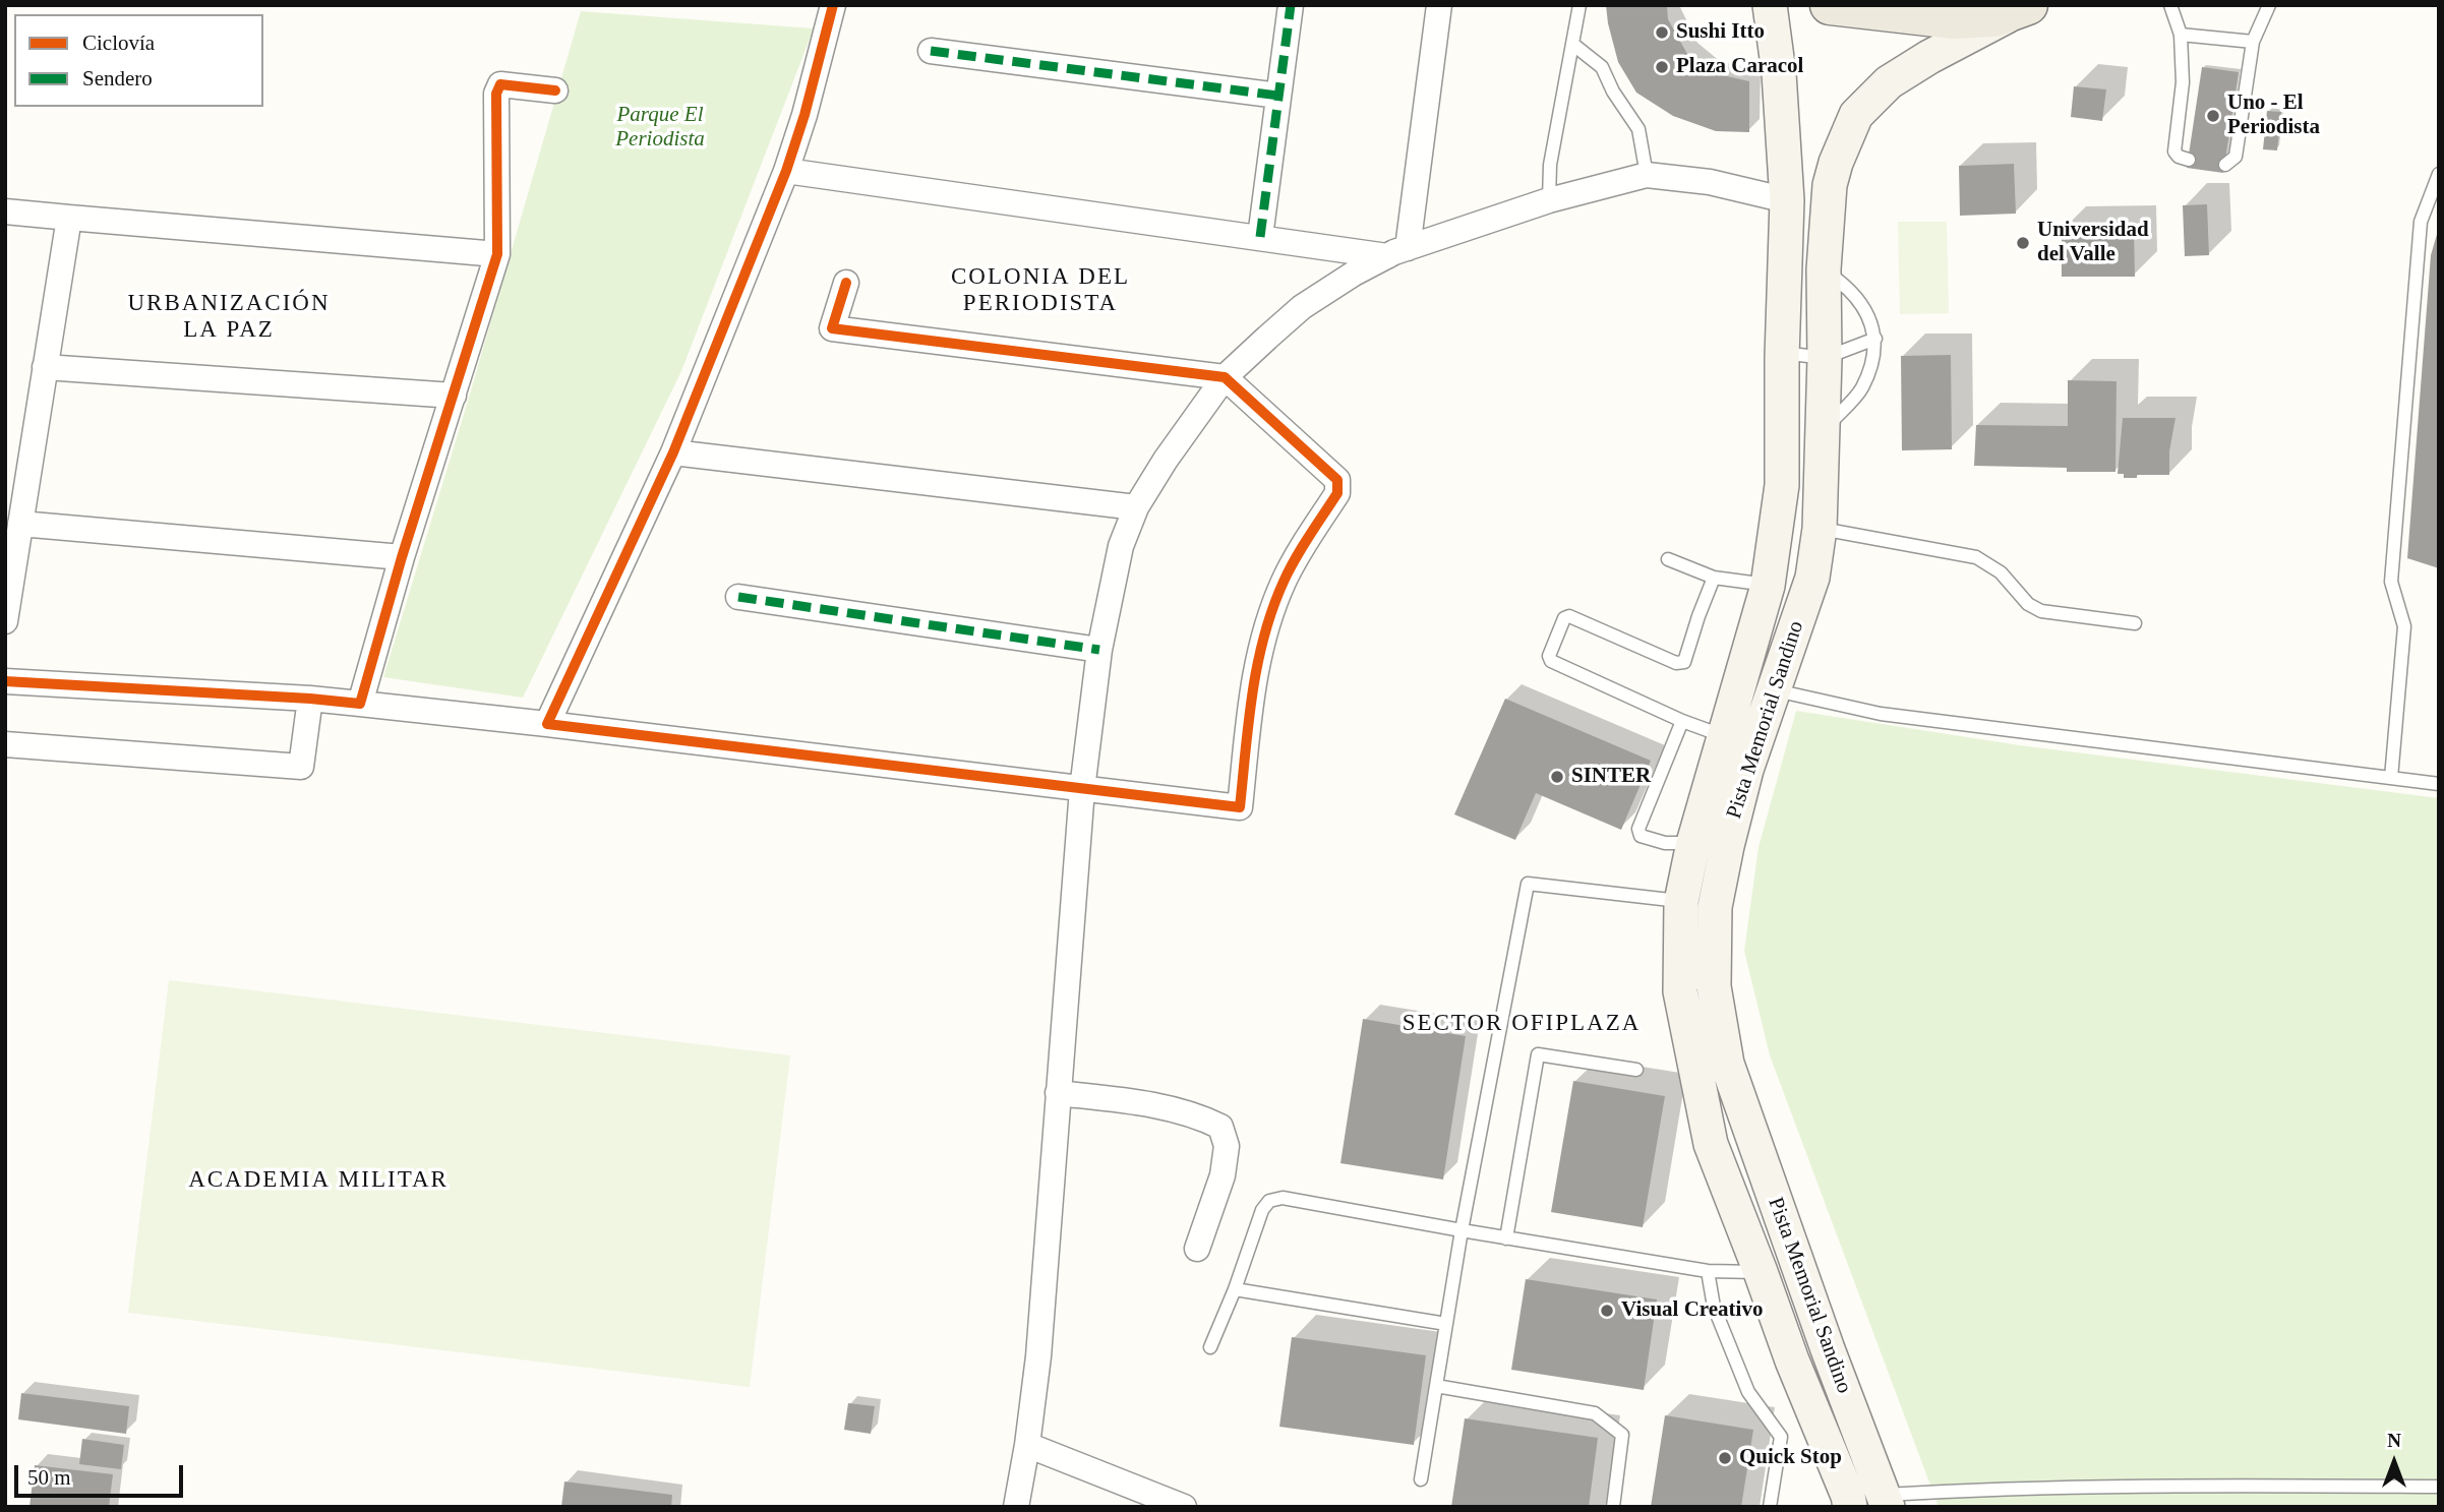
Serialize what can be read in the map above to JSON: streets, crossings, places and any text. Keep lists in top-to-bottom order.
{
  "streets": {
    "main road": ["Pista Memorial Sandino"]
  },
  "districts": [
    "COLONIA DEL PERIODISTA",
    "URBANIZACIÓN LA PAZ",
    "SECTOR OFIPLAZA",
    "ACADEMIA MILITAR"
  ],
  "parks": ["Parque El Periodista"],
  "places": [
    "Sushi Itto",
    "Plaza Caracol",
    "Uno - El Periodista",
    "Universidad del Valle",
    "SINTER",
    "Visual Creativo",
    "Quick Stop"
  ],
  "legend": ["Ciclovía", "Sendero"],
  "scale_bar": "50 m",
  "north": "top"
}
